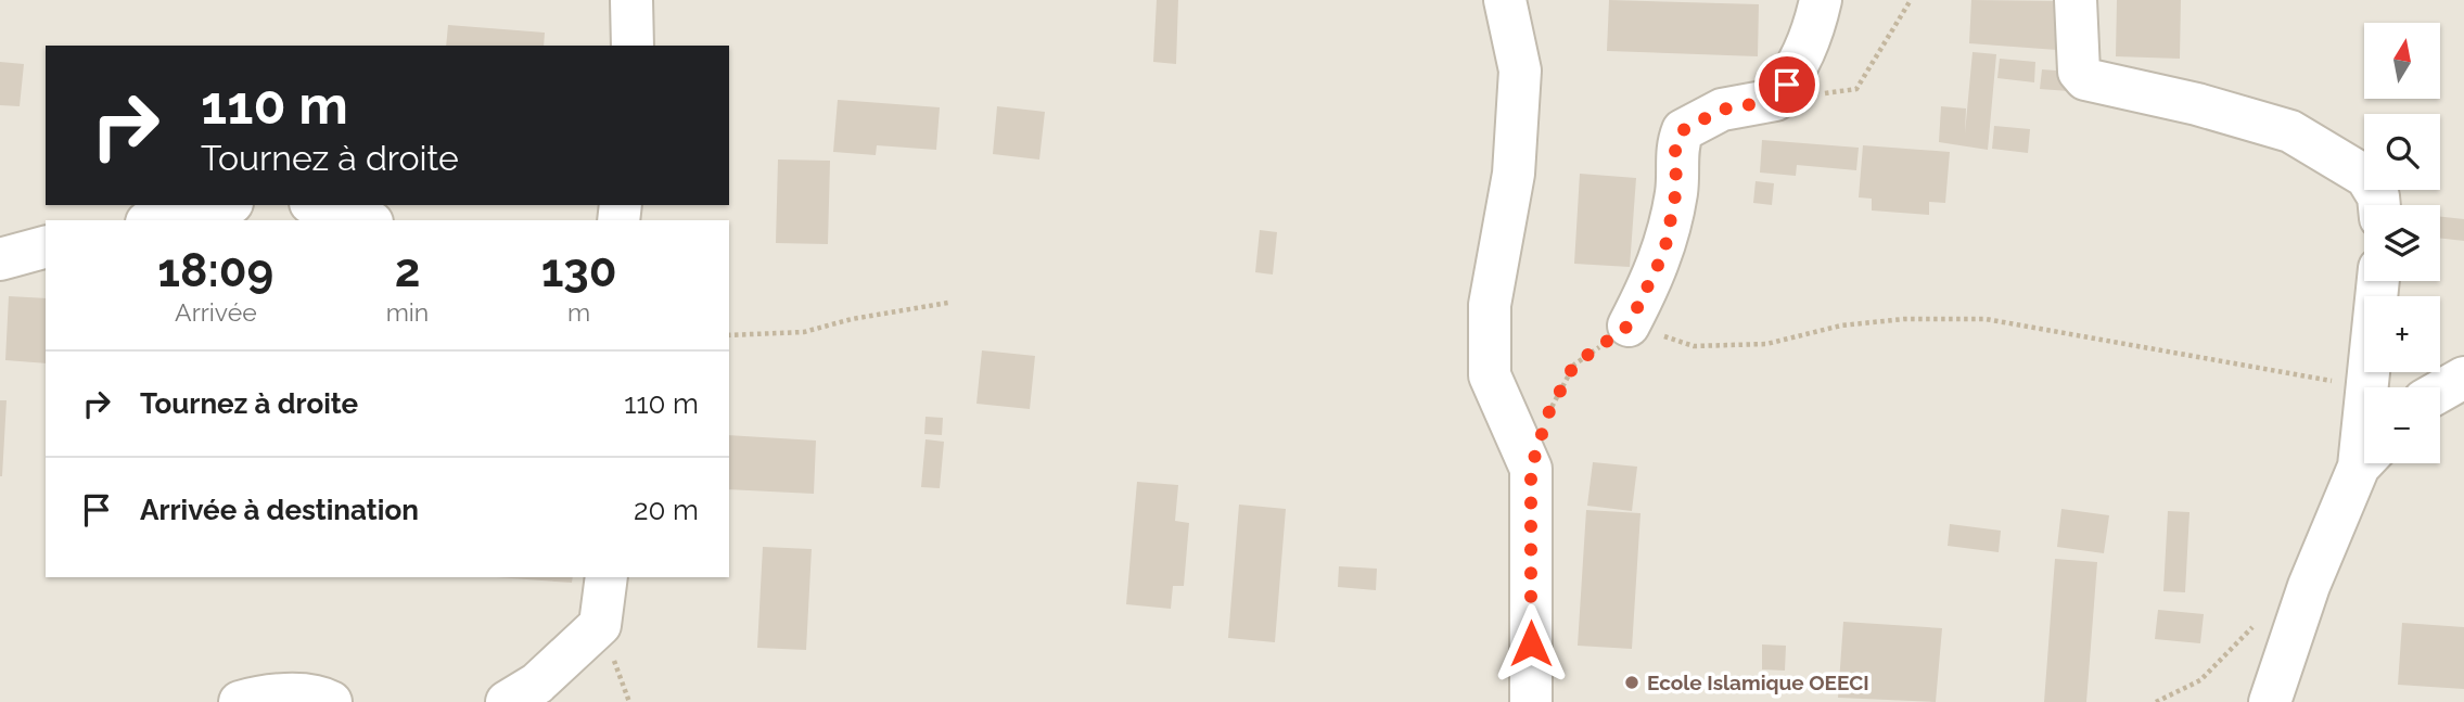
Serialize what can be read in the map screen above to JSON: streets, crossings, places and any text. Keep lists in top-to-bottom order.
{
  "places": ["Ecole Islamique OEECI"],
  "north": "top",
  "page": {
    "map_buttons": ["+", "−"],
    "turn": ["110 m", "Tournez à droite"],
    "eta": [
      "18:09",
      "Arrivée",
      "2",
      "min",
      "130",
      "m"
    ],
    "list": [
      {
        "name": "Tournez à droite",
        "value": "110 m"
      },
      {
        "name": "Arrivée à destination",
        "value": "20 m"
      }
    ]
  }
}
